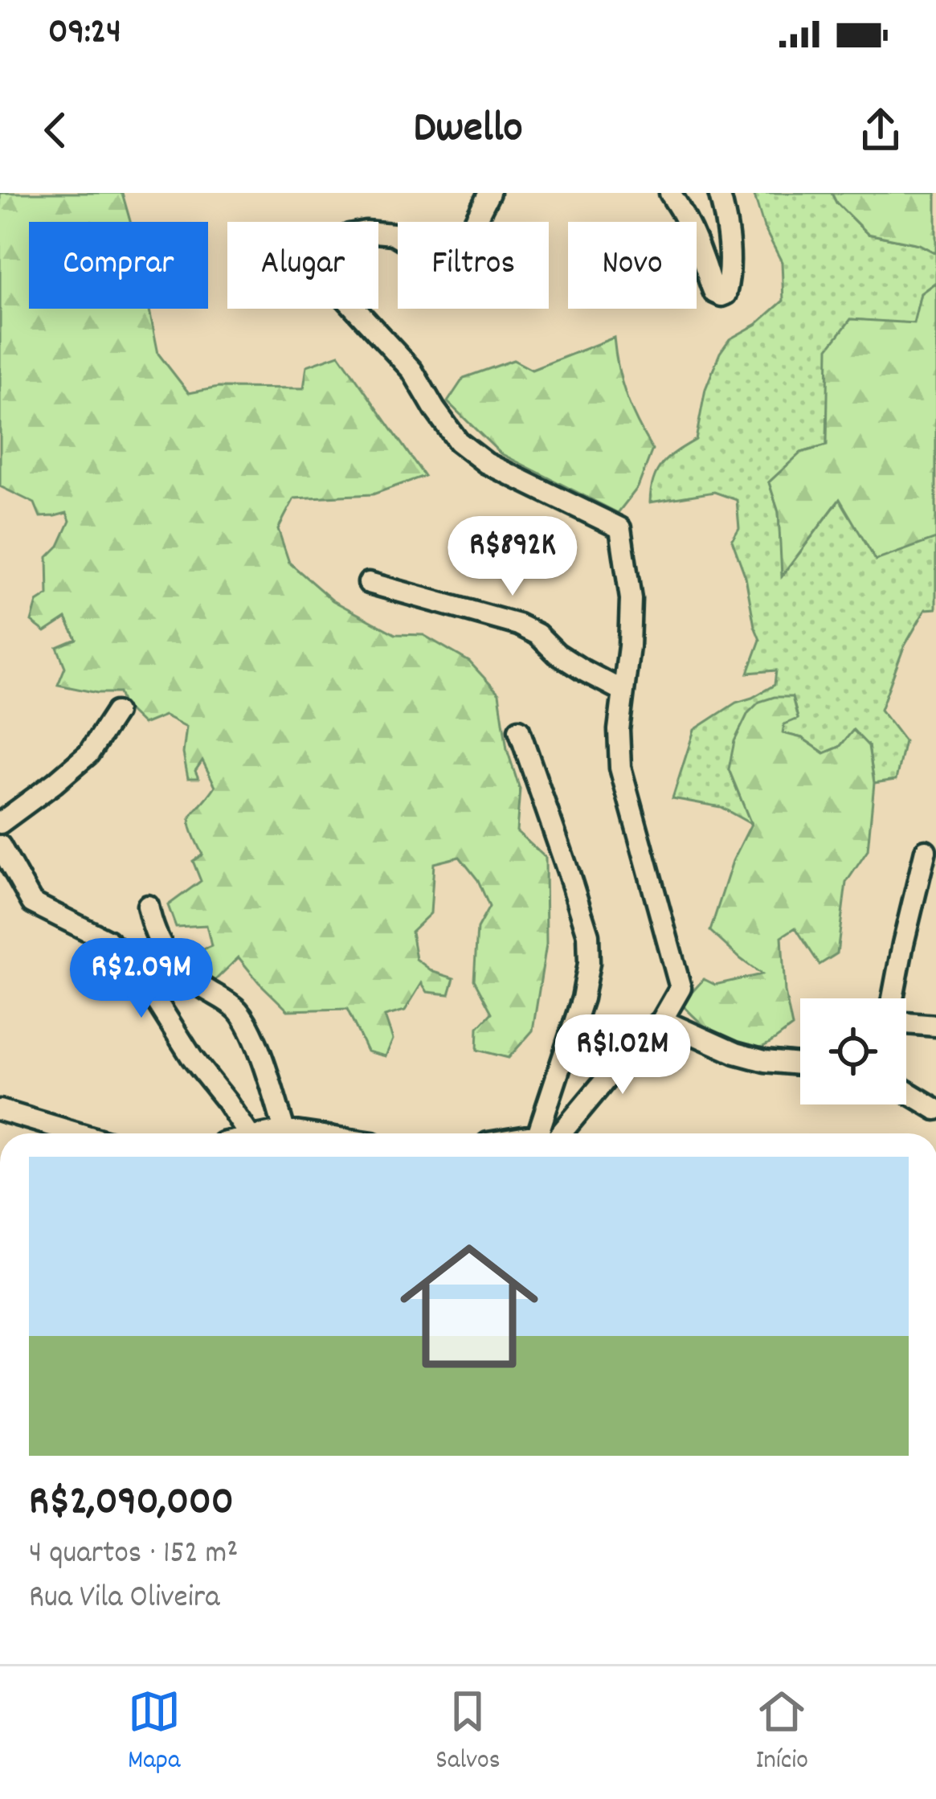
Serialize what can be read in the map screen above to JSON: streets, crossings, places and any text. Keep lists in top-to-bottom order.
{
  "page": {
    "status": "09:24",
    "header": "Dwello",
    "chip": [
      "Comprar",
      "Alugar",
      "Filtros",
      "Novo"
    ],
    "price": ["R$892K", "R$2.09M", "R$1.02M"],
    "list": [
      {
        "name": "R$2,090,000",
        "note": "4 quartos · 152 m² · Rua Vila Oliveira"
      }
    ],
    "tabs": ["Mapa", "Salvos", "Início"]
  }
}
